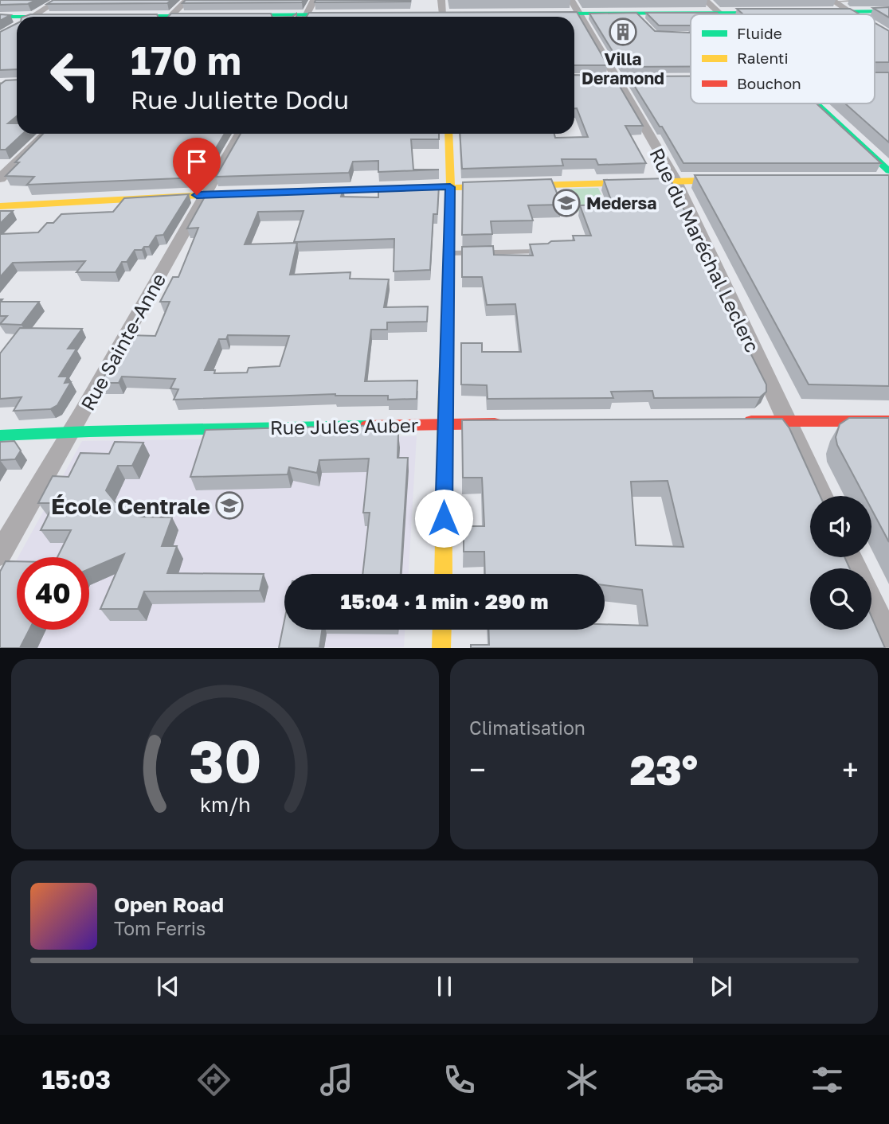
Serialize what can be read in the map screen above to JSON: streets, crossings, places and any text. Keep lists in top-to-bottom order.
{
  "streets": {
    "street": ["Rue du Maréchal Leclerc", "Rue Sainte-Anne", "Rue Jules Auber"]
  },
  "crossings": [
    ["Rue Sainte-Anne", "Rue Jules Auber"]
  ],
  "places": {
    "building": ["Villa Deramond"],
    "school or university": ["Medersa", "École Centrale"]
  },
  "legend": ["Fluide", "Ralenti", "Bouchon"],
  "page": {
    "turn": ["170 m", "Rue Juliette Dodu"],
    "limit": "40",
    "trip": "15:04 · 1 min · 290 m",
    "tile": "Climatisation",
    "heat": ["−", "23°", "+"],
    "song": ["Open Road", "Tom Ferris"],
    "tabs": "15:03",
    "gauge": ["30", "km/h"]
  }
}
